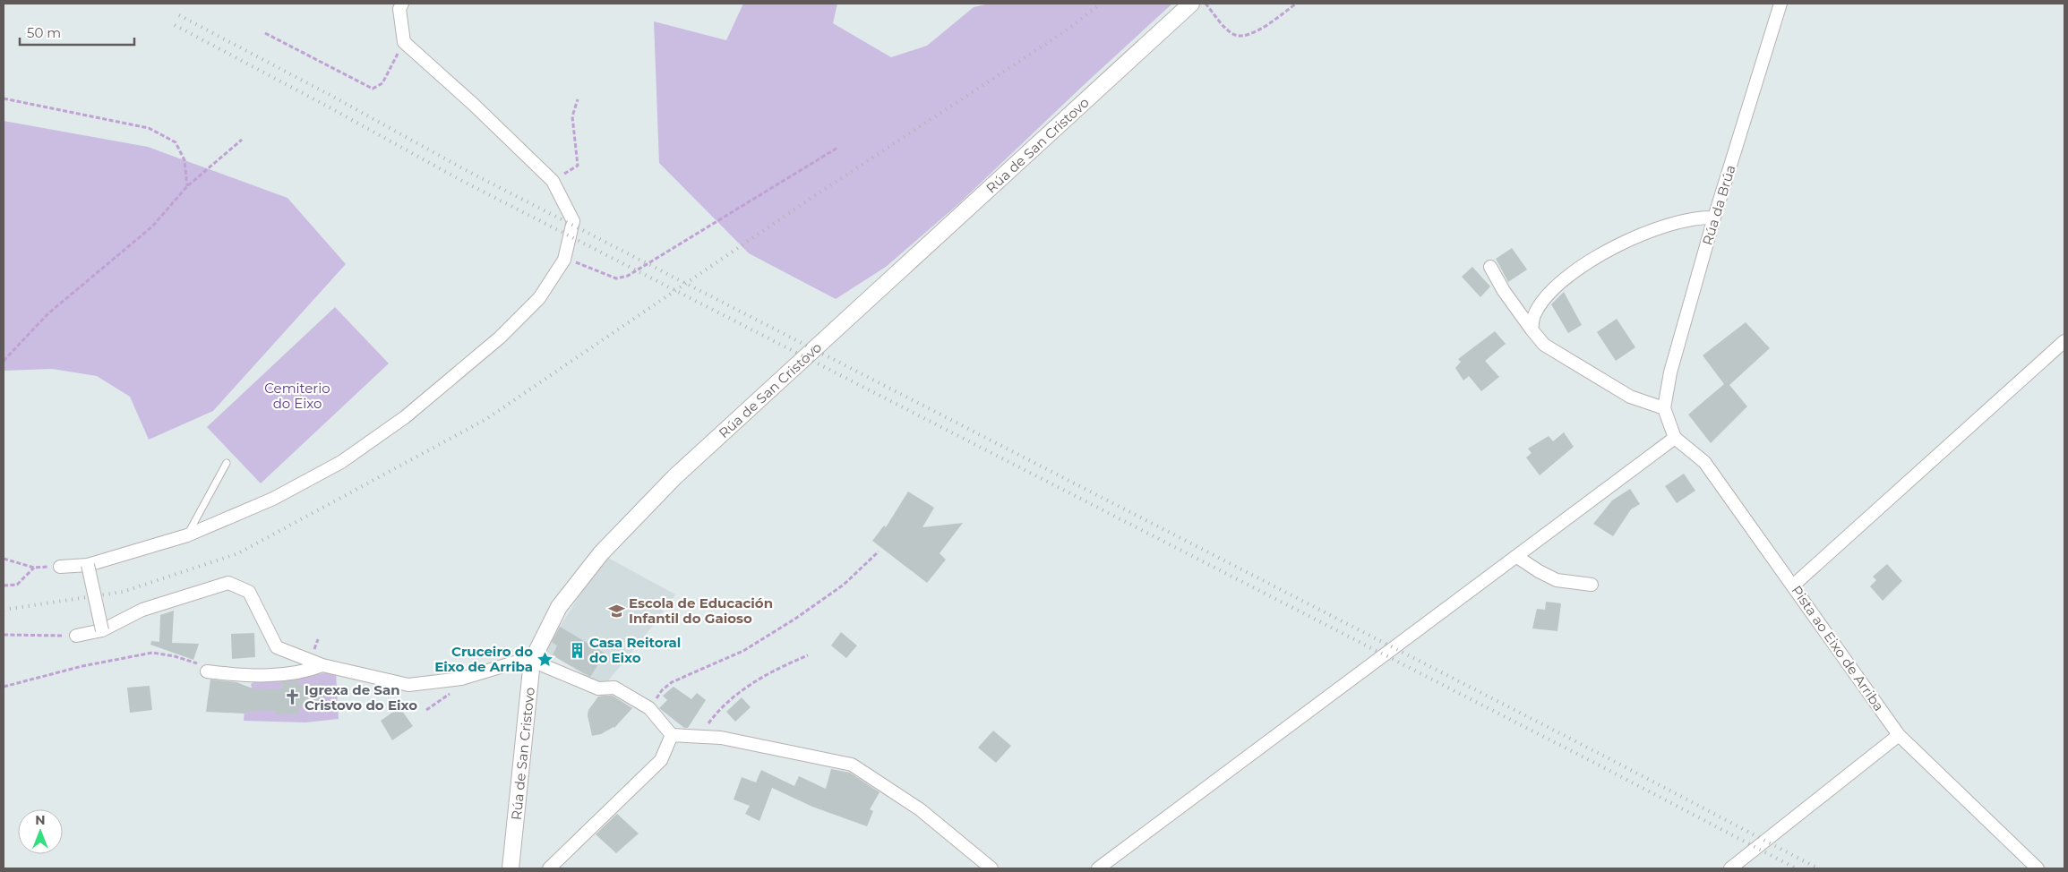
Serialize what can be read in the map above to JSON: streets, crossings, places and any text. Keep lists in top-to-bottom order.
{
  "streets": {
    "street": ["Rúa de San Cristovo", "Rúa da Brúa", "Pista ao Eixo de Arriba"]
  },
  "parks": ["Cemiterio do Eixo"],
  "places": {
    "school or university": ["Escola de Educación Infantil do Gaioso"],
    "building": ["Casa Reitoral do Eixo"],
    "place": ["Cruceiro do Eixo de Arriba"],
    "church": ["Igrexa de San Cristovo do Eixo"]
  },
  "scale_bar": "50 m",
  "north": "top"
}
